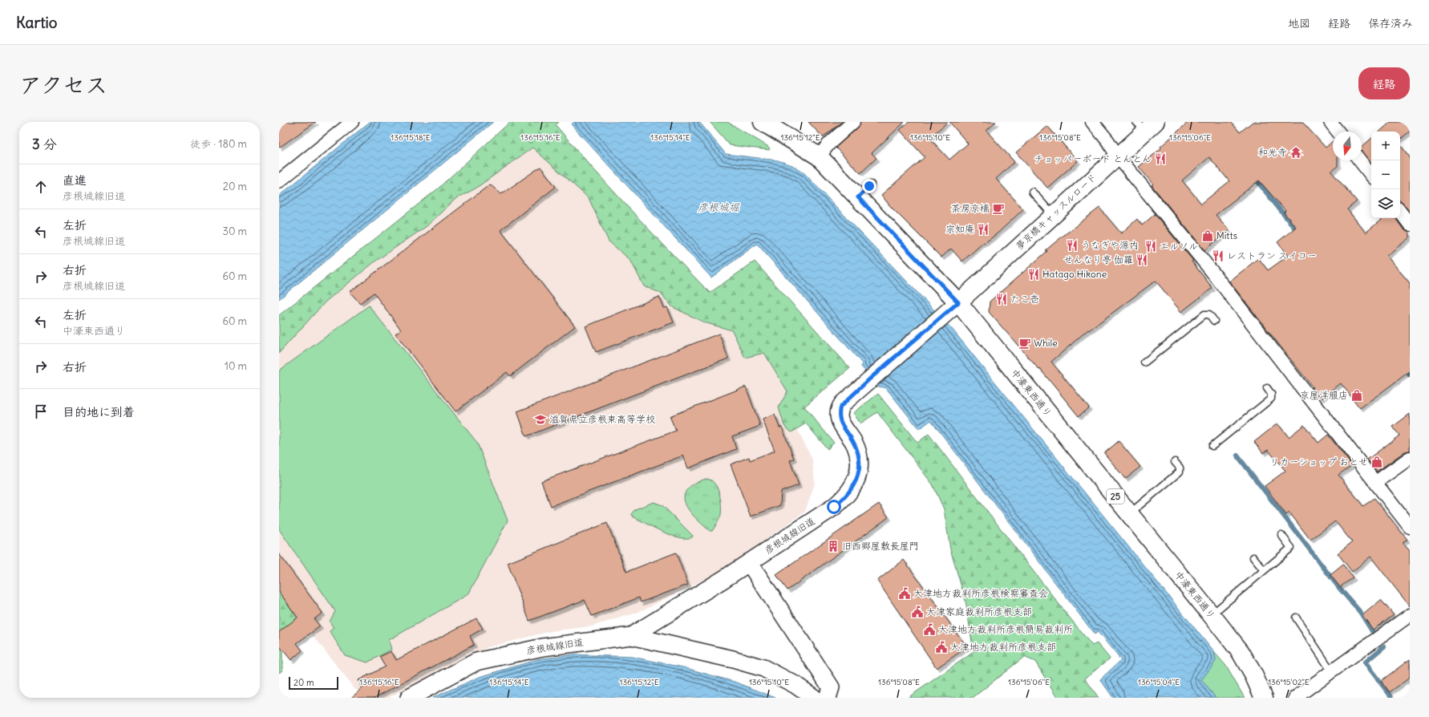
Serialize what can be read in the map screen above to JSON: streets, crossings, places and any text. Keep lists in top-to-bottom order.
{
  "streets": {
    "main road": ["中濠東西通り", "25"],
    "street": ["夢京橋キャッスルロード", "彦根城線旧道"]
  },
  "crossings": [
    ["夢京橋キャッスルロード", "中濠東西通り"],
    ["夢京橋キャッスルロード", "彦根城線旧道"],
    ["中濠東西通り", "彦根城線旧道"]
  ],
  "water": ["彦根城堀"],
  "places": {
    "temple": ["和光寺"],
    "restaurant": [
      "チョッパーボード とんとん",
      "宗知庵",
      "うなぎや源内",
      "エルソル",
      "レストラン スイコー",
      "せんなり亭 伽羅",
      "Hatago Hikone",
      "たこ壱"
    ],
    "cafe": ["茶房京橋", "While"],
    "shop": ["Mitts", "京屋洋服店", "リカーショップ おとせ"],
    "school or university": ["滋賀県立彦根東高等学校"],
    "building": ["旧西郷屋敷長屋門"],
    "public building": [
      "大津地方裁判所彦根検察審査会",
      "大津家庭裁判所彦根支部",
      "大津地方裁判所彦根簡易裁判所",
      "大津地方裁判所彦根支部"
    ]
  },
  "scale_bar": "20 m",
  "north": "bottom",
  "page": {
    "header": "Kartio",
    "nav": ["地図", "経路", "保存済み"],
    "title": "アクセス",
    "buttons": "経路",
    "heading": ["3 分", "徒歩 · 180 m"],
    "map_buttons": ["+", "−"],
    "list": [
      ["直進", "彦根城線旧道", "20 m"],
      ["左折", "彦根城線旧道", "30 m"],
      ["右折", "彦根城線旧道", "60 m"],
      ["左折", "中濠東西通り", "60 m"],
      ["右折", "10 m"],
      "目的地に到着"
    ],
    "scale": "20 m"
  },
  "coordinates": [
    "136°15'18\"E",
    "136°15'16\"E",
    "136°15'14\"E",
    "136°15'12\"E",
    "136°15'10\"E",
    "136°15'08\"E",
    "136°15'06\"E",
    "136°15'04\"E",
    "136°15'02\"E"
  ]
}
